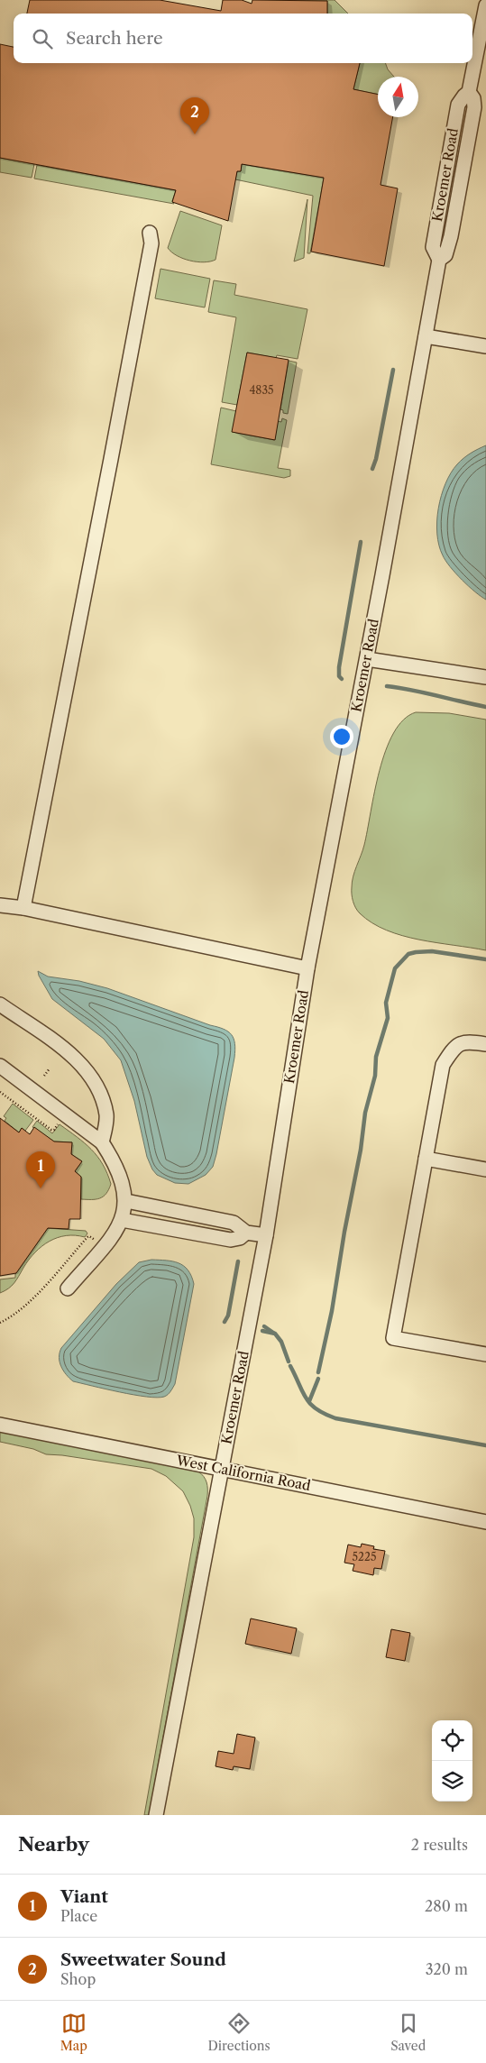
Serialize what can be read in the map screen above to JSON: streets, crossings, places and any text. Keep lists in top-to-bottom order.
{
  "streets": {
    "street": ["Kroemer Road", "West California Road"]
  },
  "crossings": [
    ["Kroemer Road", "West California Road"]
  ],
  "house_numbers": ["4835", "5225"],
  "north": "top",
  "page": {
    "search": "Search here",
    "pins": ["2", "1"],
    "heading": ["Nearby", "2 results"],
    "list": [
      {
        "mark": "1",
        "name": "Viant",
        "note": "Place",
        "value": "280 m"
      },
      {
        "mark": "2",
        "name": "Sweetwater Sound",
        "note": "Shop",
        "value": "320 m"
      }
    ],
    "nav": ["Map", "Directions", "Saved"]
  }
}
